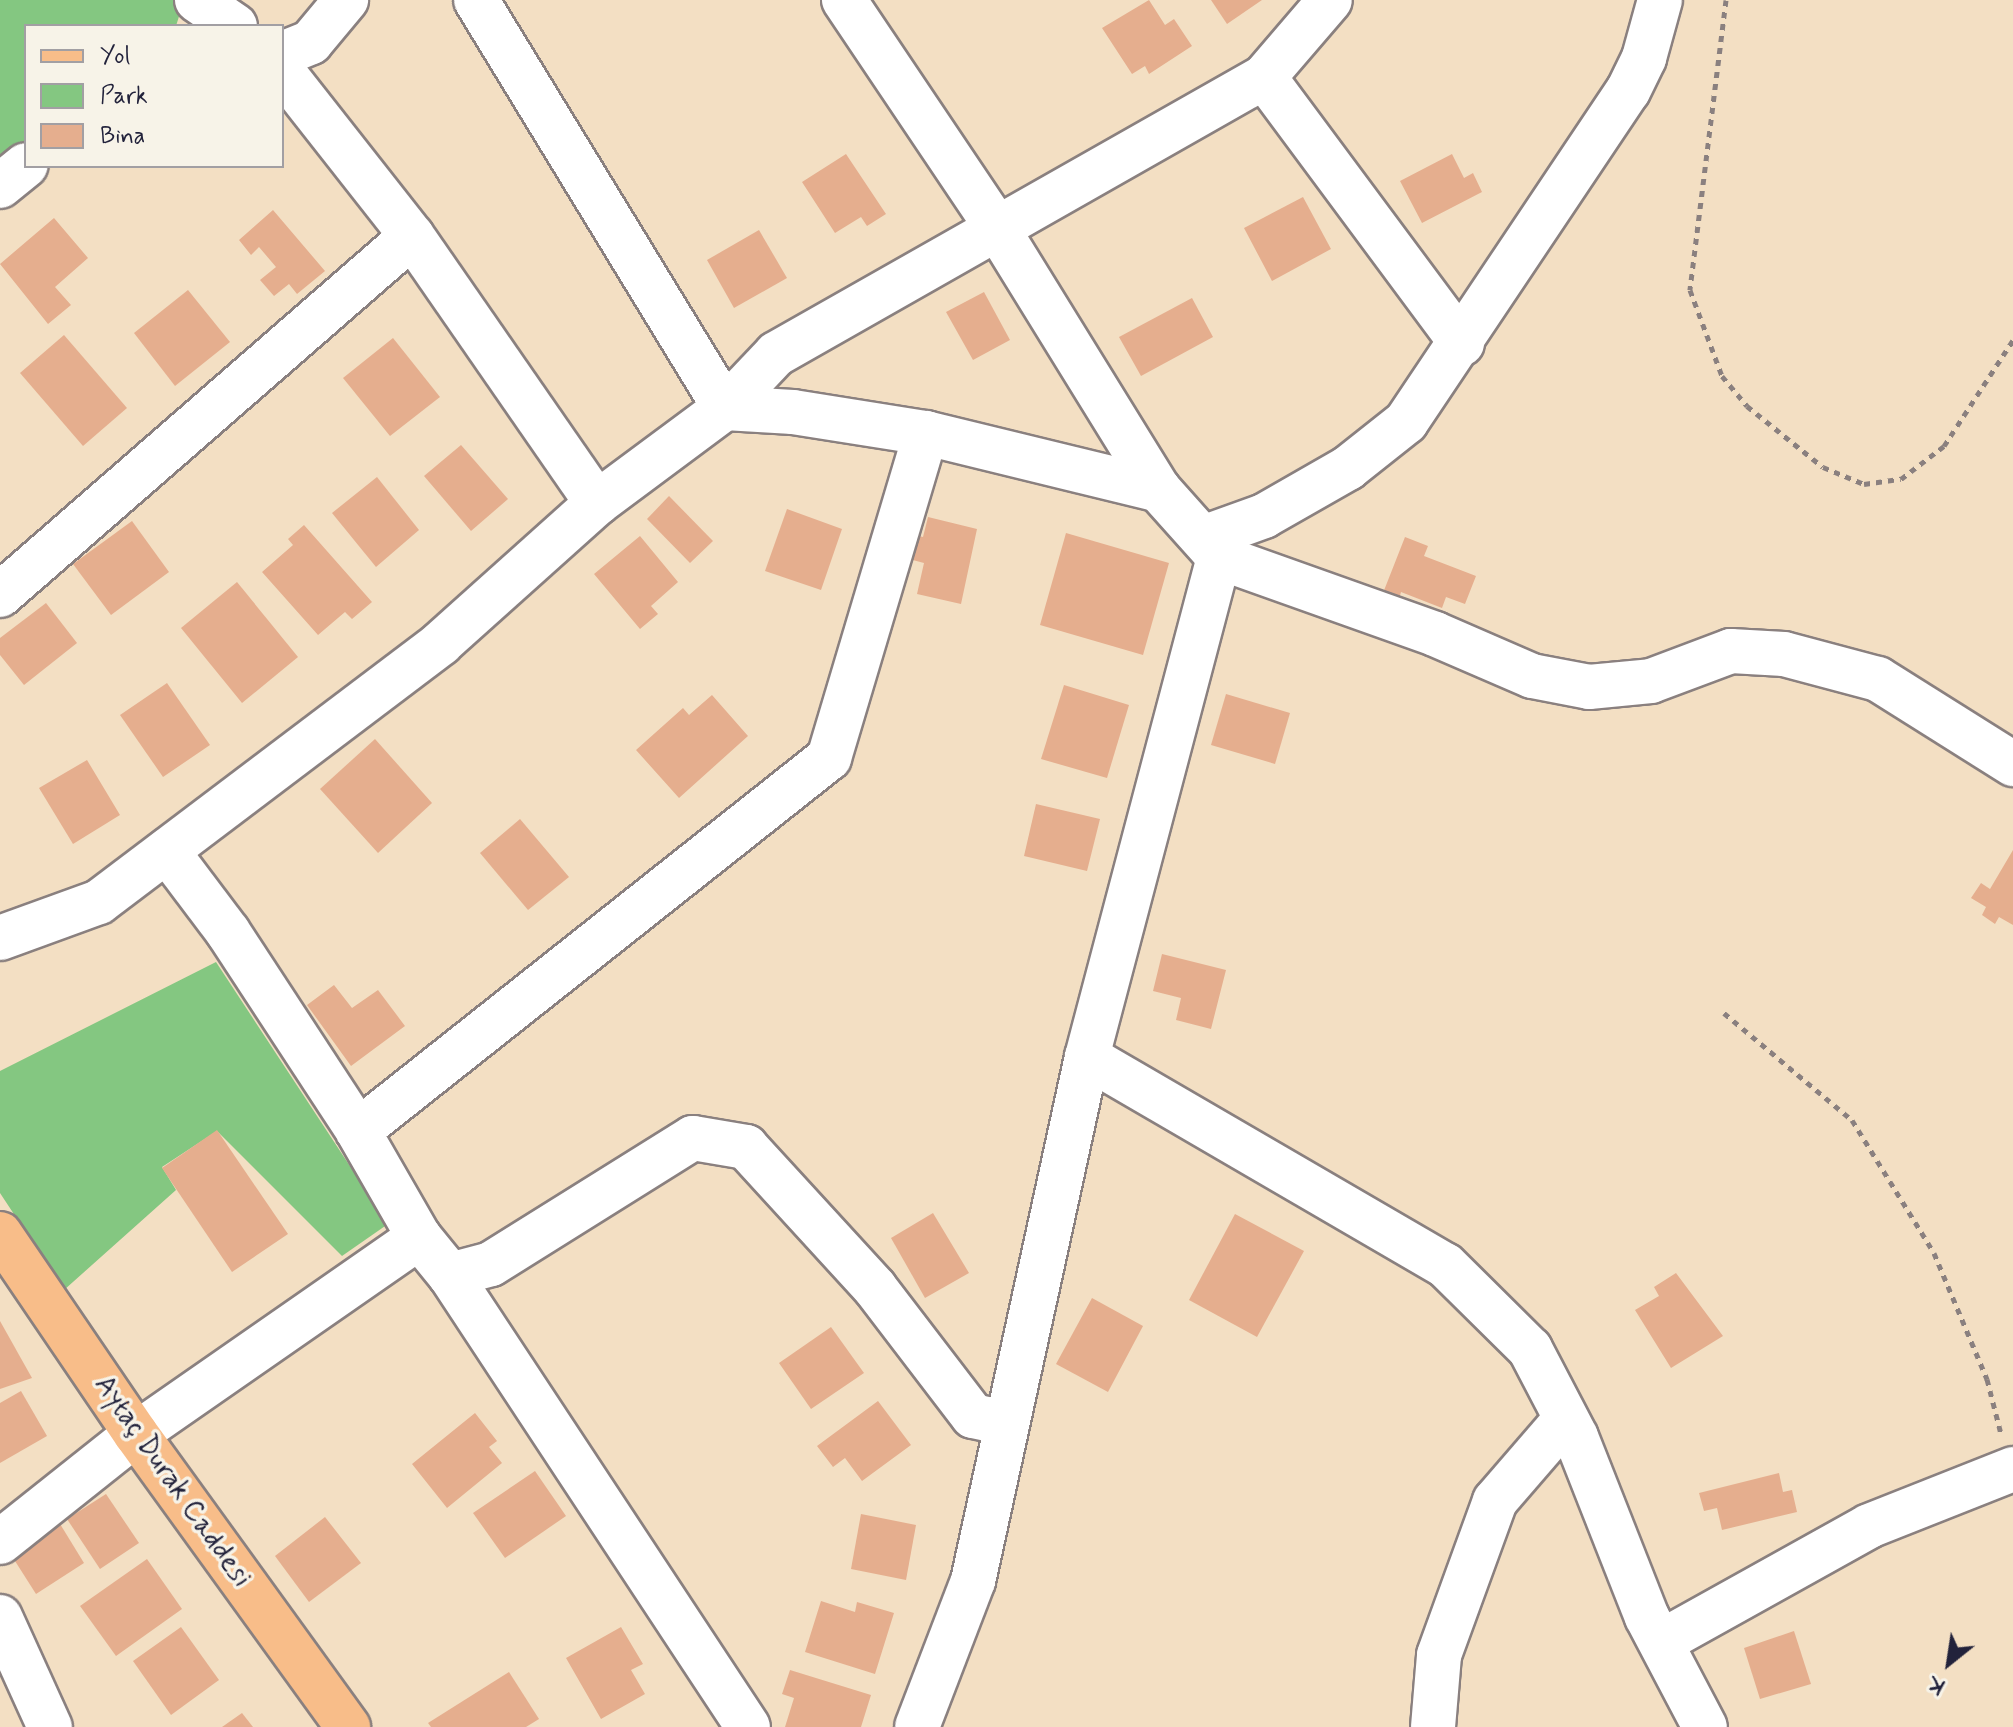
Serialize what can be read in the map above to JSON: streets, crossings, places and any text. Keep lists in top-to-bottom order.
{
  "streets": {
    "main road": ["Aytaç Durak Caddesi"]
  },
  "legend": ["Yol", "Park", "Bina"],
  "north": "bottom left"
}
